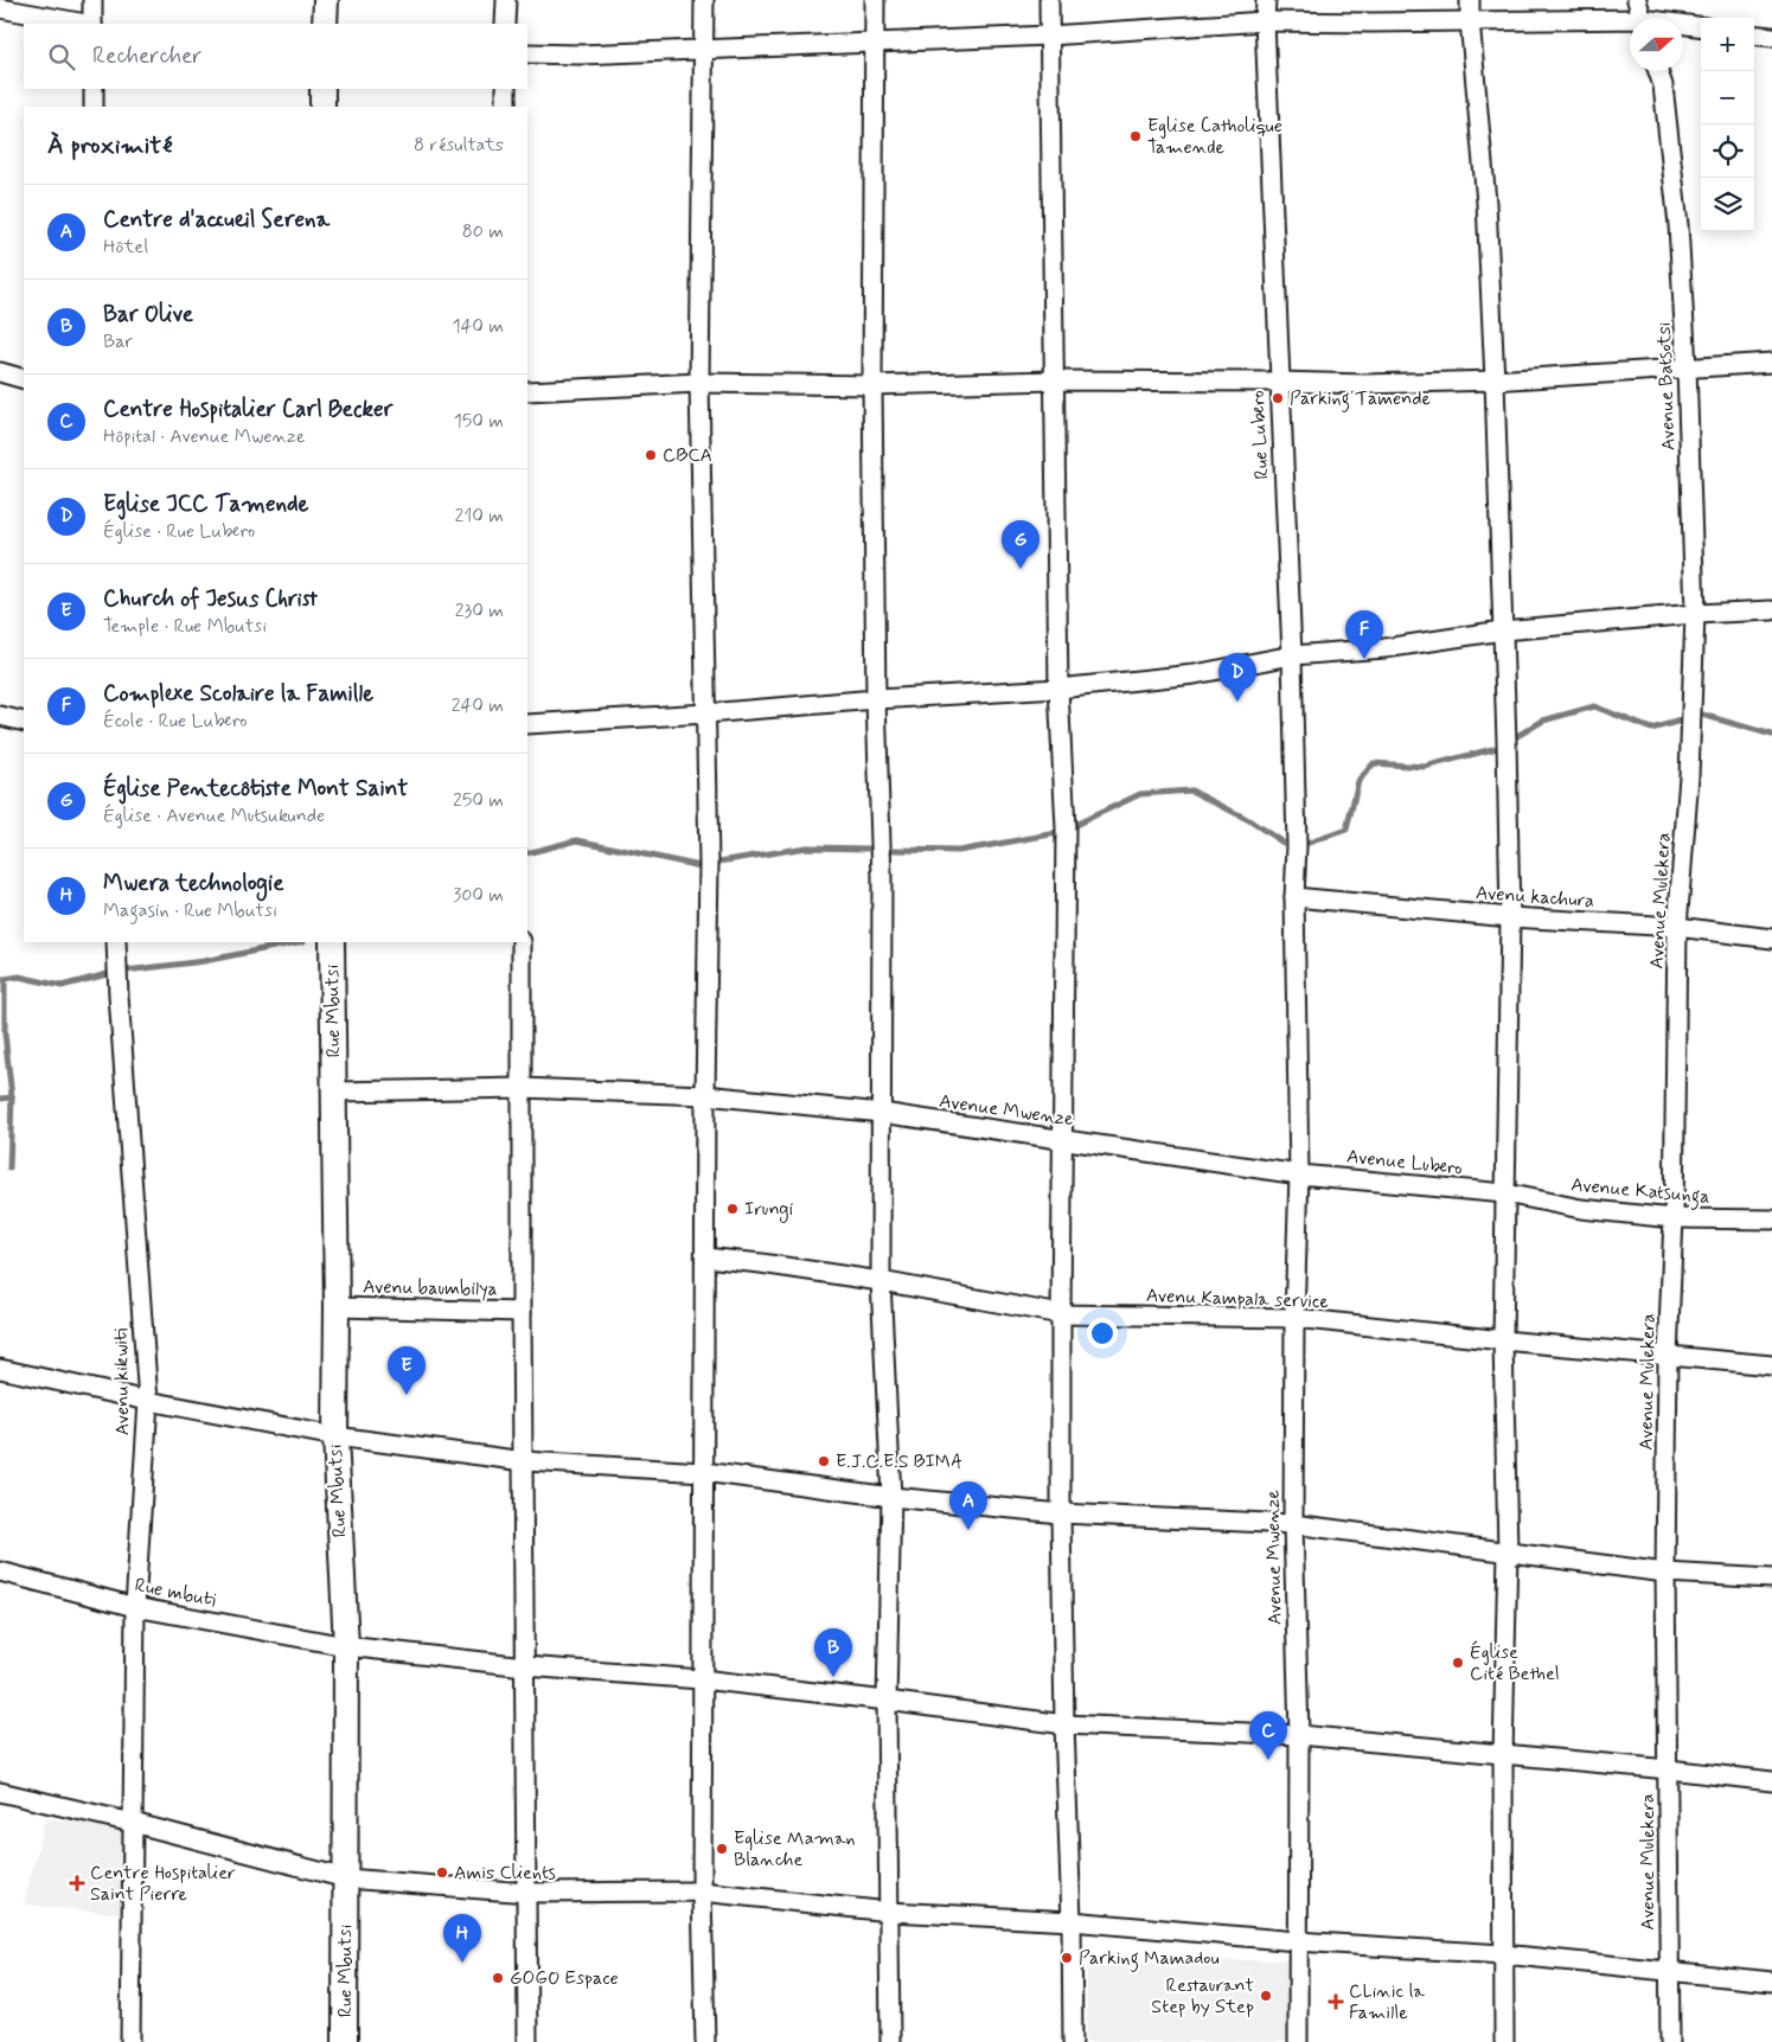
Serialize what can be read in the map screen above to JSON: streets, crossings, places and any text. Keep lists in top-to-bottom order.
{
  "streets": {
    "street": [
      "Avenue Batsotsi",
      "Rue Lubero",
      "Avenu kachura",
      "Avenue Mulekera",
      "Rue Mbutsi",
      "Avenue Mwenze",
      "Avenue Lubero",
      "Avenue Katsunga",
      "Avenu baumbilya",
      "Avenu Kampala service",
      "Avenu kikwiti",
      "Rue mbuti"
    ]
  },
  "crossings": [
    ["Avenue Batsotsi", "Avenue Mulekera"],
    ["Rue Lubero", "Avenue Mwenze"],
    ["Avenu kachura", "Avenue Mulekera"],
    ["Avenu kachura", "Avenue Mwenze"],
    ["Avenue Mulekera", "Avenue Katsunga"],
    ["Avenue Mulekera", "Avenu Kampala service"],
    ["Avenue Mulekera", "Rue mbuti"],
    ["Rue Mbutsi", "Avenue Mwenze"],
    ["Rue Mbutsi", "Avenu baumbilya"],
    ["Rue Mbutsi", "Rue mbuti"],
    ["Avenue Mwenze", "Avenue Lubero"],
    ["Avenue Mwenze", "Avenu Kampala service"],
    ["Avenue Mwenze", "Rue mbuti"],
    ["Avenue Lubero", "Avenue Katsunga"],
    ["Avenu kikwiti", "Rue mbuti"]
  ],
  "places": {
    "other": [
      "Eglise Catholique Tamende",
      "Parking Tamende",
      "CBCA",
      "Irungi",
      "E.J.C.E.S BIMA",
      "Église Cité Bethel",
      "Eglise Maman Blanche",
      "Amis Clients",
      "Parking Mamadou",
      "GOGO Espace",
      "Restaurant Step by Step"
    ],
    "health": ["Centre Hospitalier Saint Pierre", "CLinic la Famille"]
  },
  "north": "right",
  "page": {
    "map_buttons": ["+", "−"],
    "search": "Rechercher",
    "heading": ["À proximité", "8 résultats"],
    "list": [
      {
        "mark": "A",
        "name": "Centre d'accueil Serena",
        "note": "Hôtel",
        "value": "80 m"
      },
      {
        "mark": "B",
        "name": "Bar Olive",
        "note": "Bar",
        "value": "140 m"
      },
      {
        "mark": "C",
        "name": "Centre Hospitalier Carl Becker",
        "note": "Hôpital · Avenue Mwenze",
        "value": "150 m"
      },
      {
        "mark": "D",
        "name": "Eglise JCC Tamende",
        "note": "Église · Rue Lubero",
        "value": "210 m"
      },
      {
        "mark": "E",
        "name": "Church of Jesus Christ",
        "note": "Temple · Rue Mbutsi",
        "value": "230 m"
      },
      {
        "mark": "F",
        "name": "Complexe Scolaire la Famille",
        "note": "École · Rue Lubero",
        "value": "240 m"
      },
      {
        "mark": "G",
        "name": "Église Pentecôtiste Mont Saint",
        "note": "Église · Avenue Mutsukunde",
        "value": "250 m"
      },
      {
        "mark": "H",
        "name": "Mwera technologie",
        "note": "Magasin · Rue Mbutsi",
        "value": "300 m"
      }
    ],
    "pins": [
      "G",
      "F",
      "D",
      "E",
      "A",
      "B",
      "C",
      "H"
    ]
  }
}
